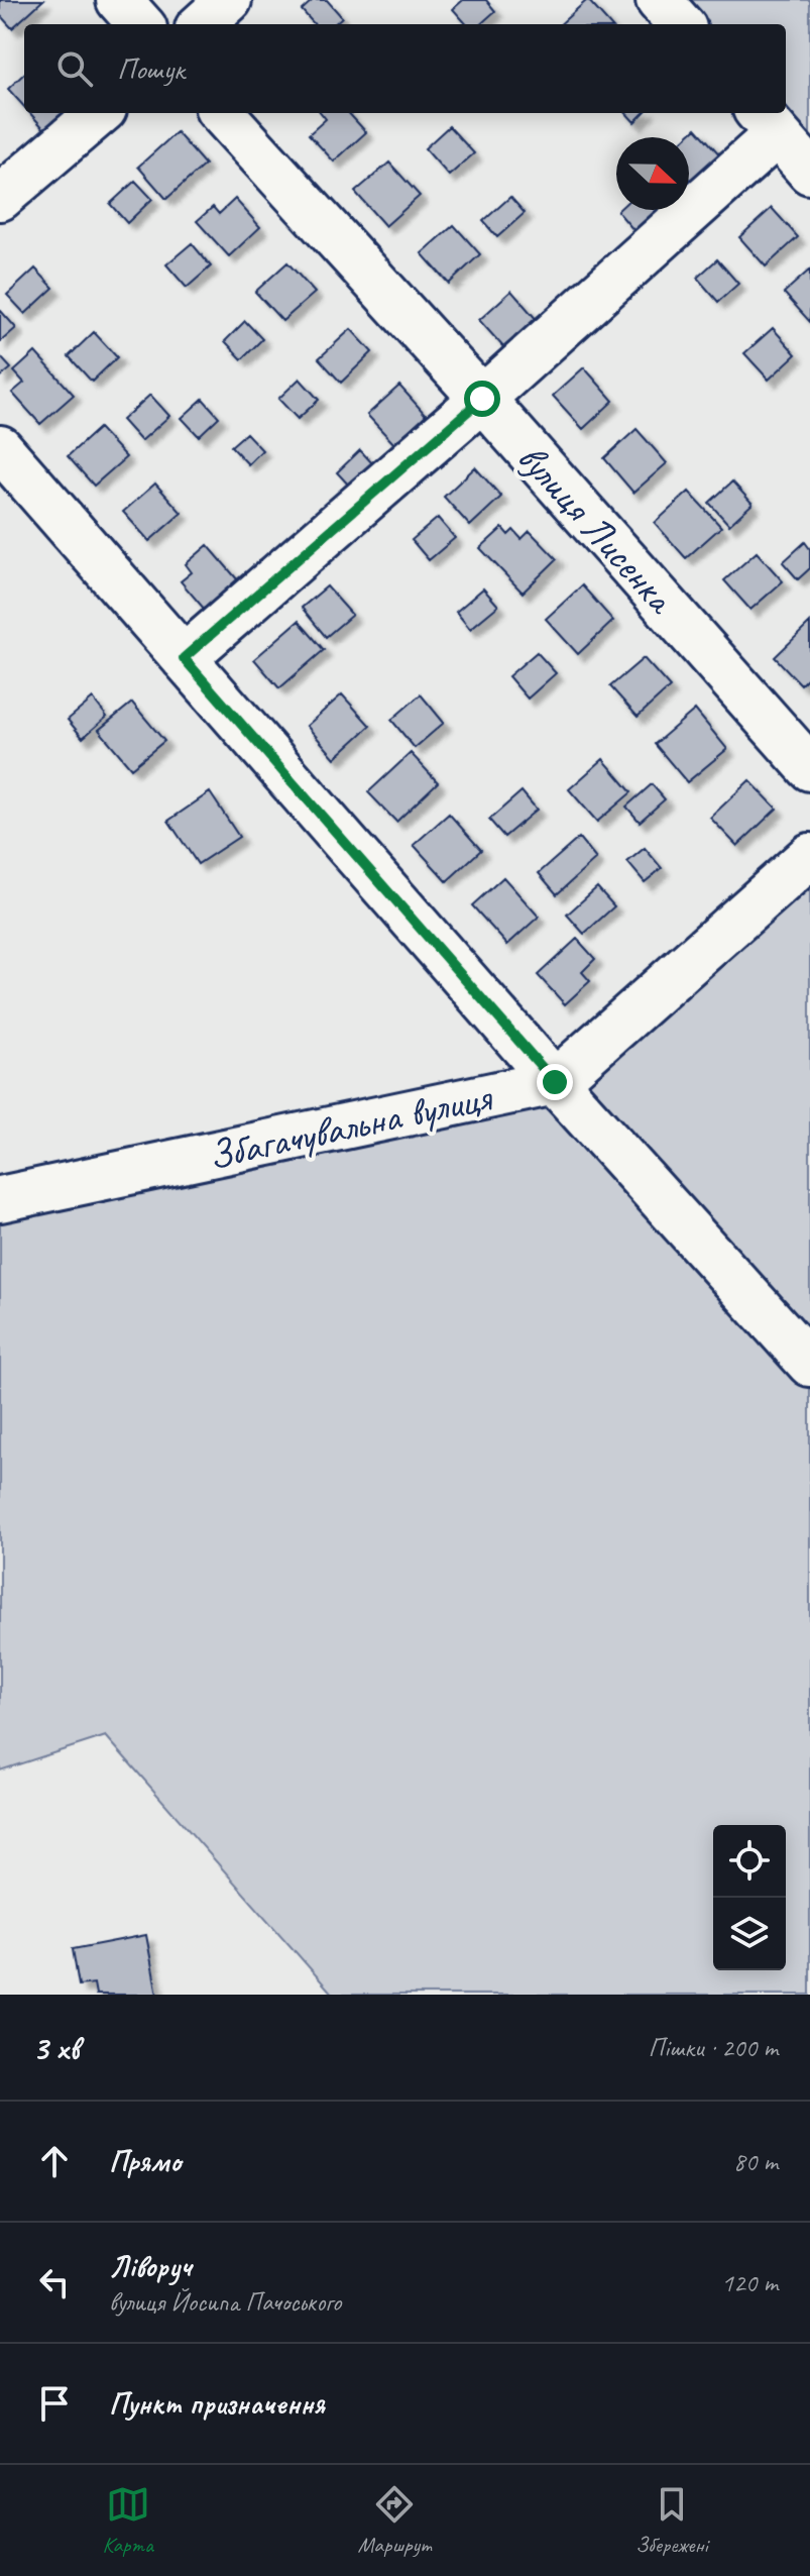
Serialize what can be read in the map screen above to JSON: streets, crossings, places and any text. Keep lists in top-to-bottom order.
{
  "streets": {
    "street": ["вулиця Лисенка", "Збагачувальна вулиця"]
  },
  "north": "right",
  "page": {
    "search": "Пошук",
    "heading": ["3 хв", "Пішки · 200 m"],
    "list": [
      ["Прямо", "80 m"],
      ["Ліворуч", "вулиця Йосипа Пачоського", "120 m"],
      "Пункт призначення"
    ],
    "nav": ["Карта", "Маршрут", "Збережені"]
  }
}
